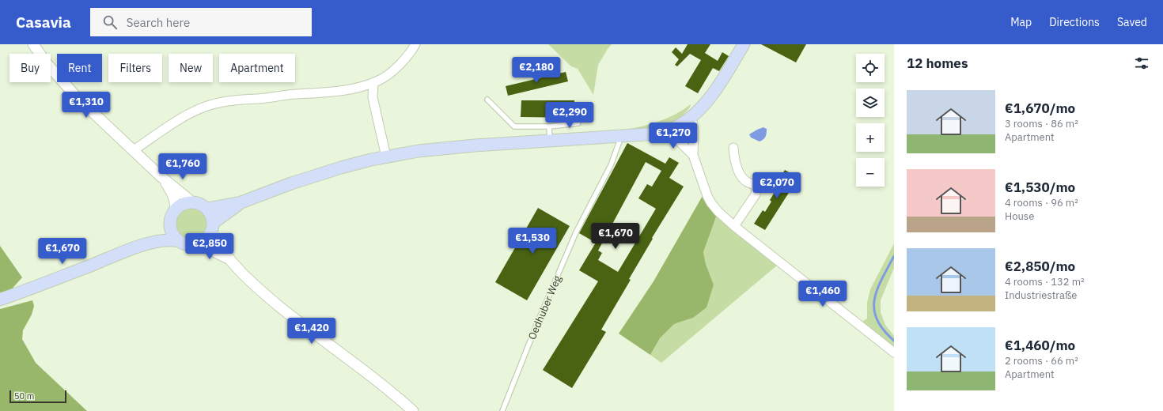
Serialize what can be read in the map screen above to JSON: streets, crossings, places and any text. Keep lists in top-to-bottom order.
{
  "streets": {
    "lane": ["Oedhuber Weg"]
  },
  "scale_bar": "50 m",
  "page": {
    "header": "Casavia",
    "search": "Search here",
    "nav": ["Map", "Directions", "Saved"],
    "heading": "12 homes",
    "map_buttons": ["+", "−"],
    "chip": [
      "Buy",
      "Rent",
      "Filters",
      "New",
      "Apartment"
    ],
    "price": [
      "€2,180",
      "€1,310",
      "€2,290",
      "€1,270",
      "€1,760",
      "€2,070",
      "€1,670",
      "€1,530",
      "€2,850",
      "€1,670",
      "€1,460",
      "€1,420"
    ],
    "list": [
      {
        "name": "€1,670/mo",
        "note": "3 rooms · 86 m² · Apartment"
      },
      {
        "name": "€1,530/mo",
        "note": "4 rooms · 96 m² · House"
      },
      {
        "name": "€2,850/mo",
        "note": "4 rooms · 132 m² · Industriestraße"
      },
      {
        "name": "€1,460/mo",
        "note": "2 rooms · 66 m² · Apartment"
      }
    ],
    "scale": "50 m"
  }
}
